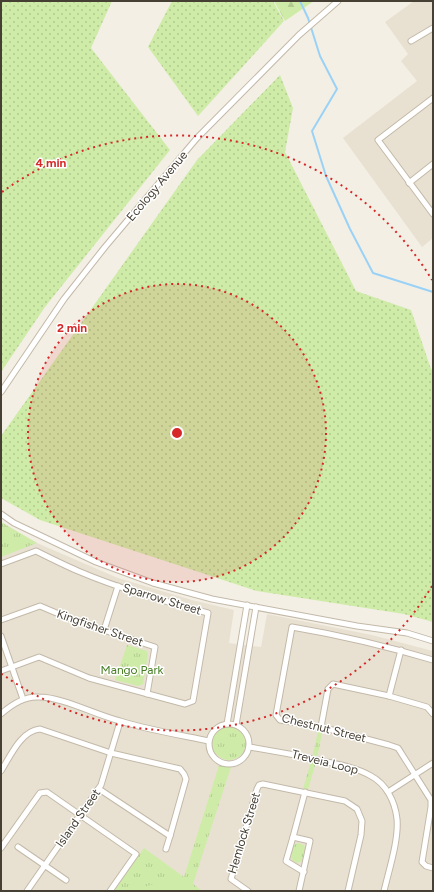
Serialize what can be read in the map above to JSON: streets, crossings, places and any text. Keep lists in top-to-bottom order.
{
  "streets": {
    "street": [
      "Ecology Avenue",
      "Sparrow Street",
      "Kingfisher Street",
      "Chestnut Street",
      "Treveia Loop",
      "Island Street",
      "Hemlock Street"
    ]
  },
  "crossings": [
    ["Sparrow Street", "Kingfisher Street"]
  ],
  "parks": ["Mango Park"],
  "rings": ["4 min", "2 min"]
}
